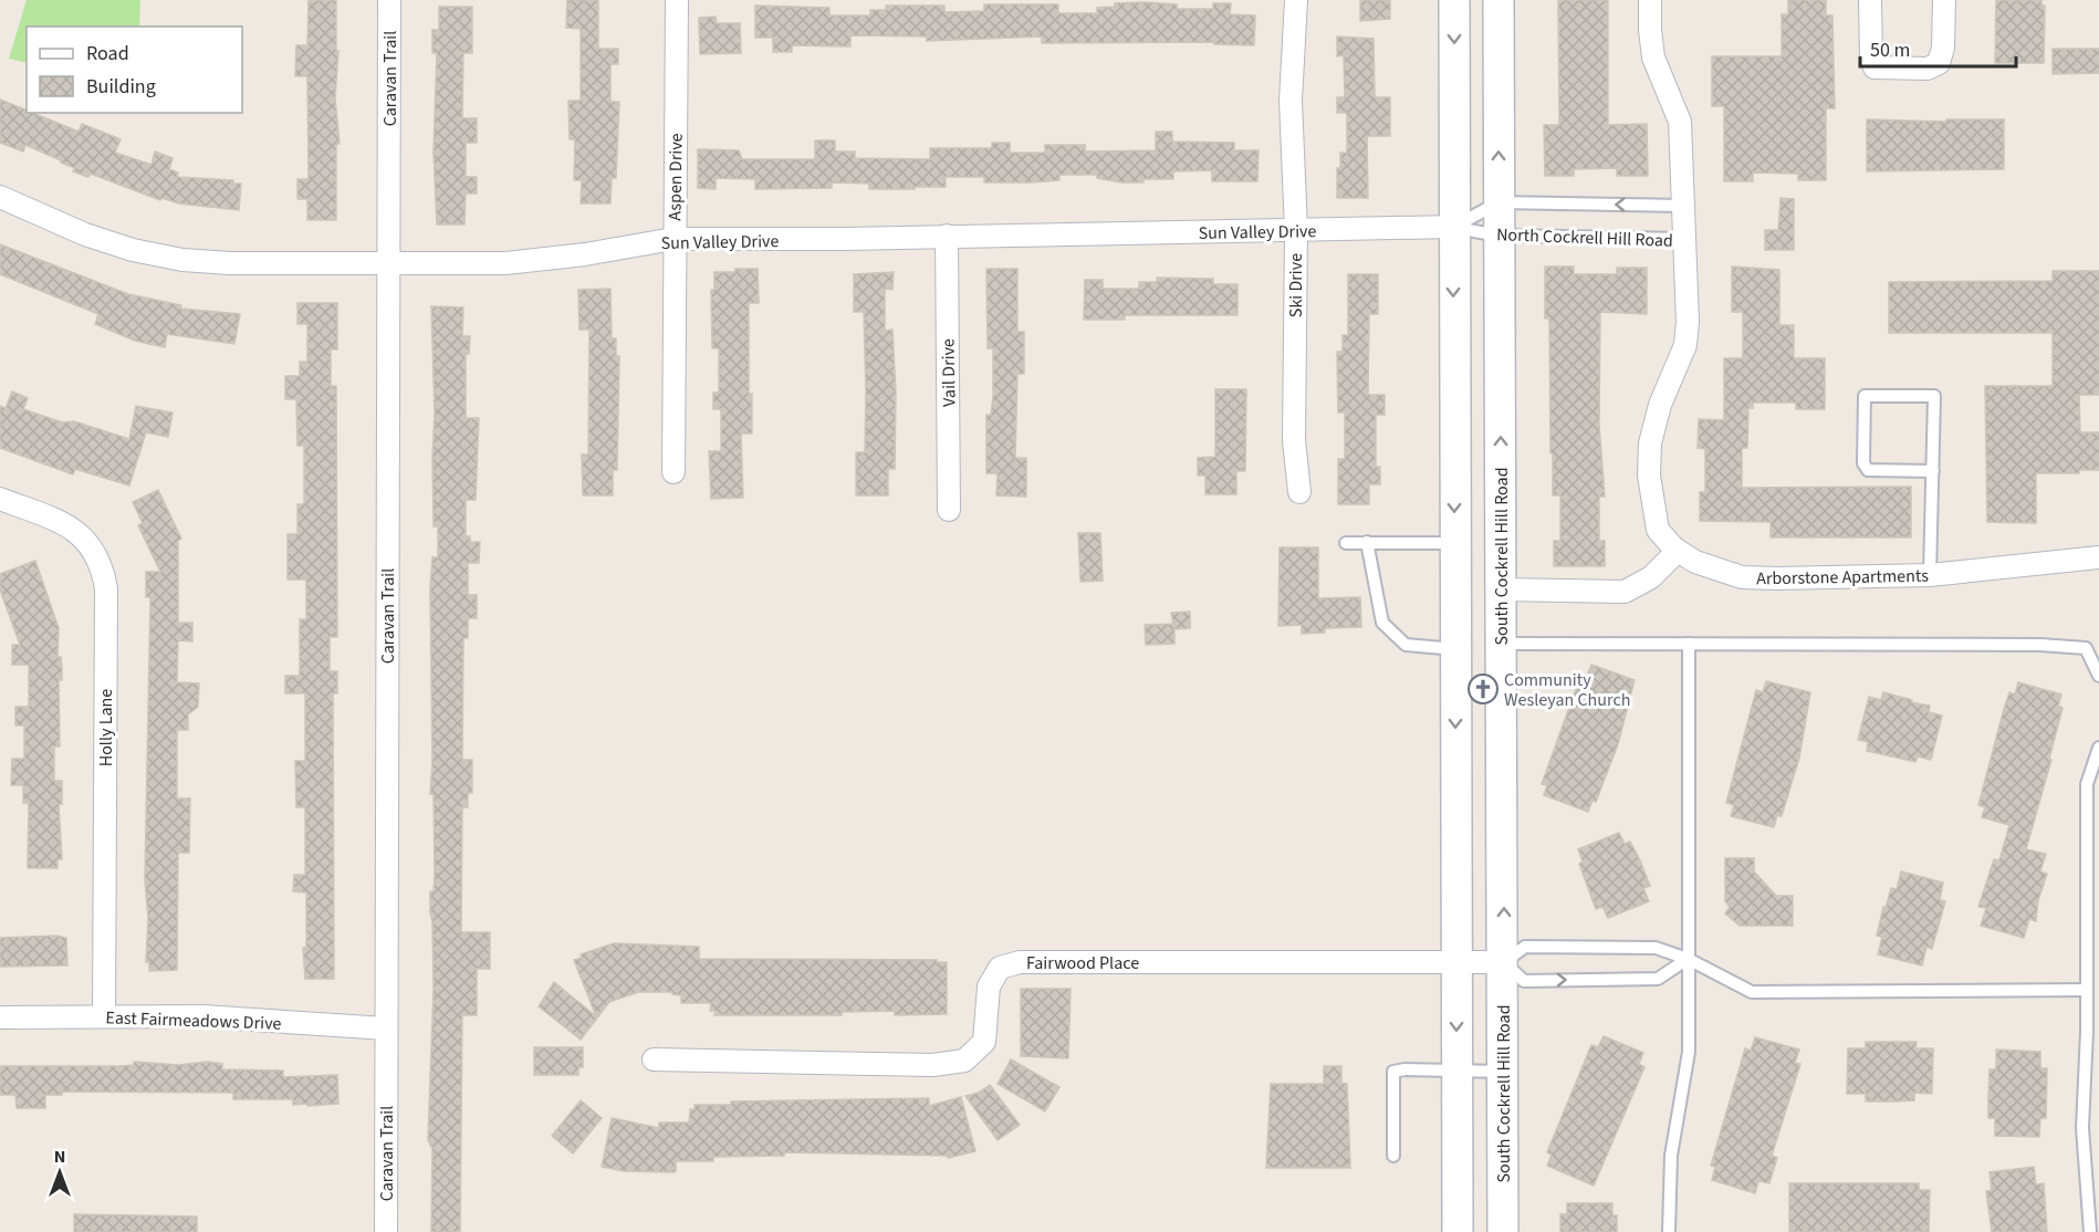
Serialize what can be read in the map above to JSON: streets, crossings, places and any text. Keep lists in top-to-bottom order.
{
  "streets": {
    "main road": ["South Cockrell Hill Road"],
    "street": [
      "Caravan Trail",
      "Aspen Drive",
      "Sun Valley Drive",
      "North Cockrell Hill Road",
      "Ski Drive",
      "Vail Drive",
      "Arborstone Apartments",
      "Holly Lane",
      "Fairwood Place",
      "East Fairmeadows Drive"
    ]
  },
  "crossings": [
    ["Caravan Trail", "Sun Valley Drive"],
    ["Caravan Trail", "East Fairmeadows Drive"],
    ["Aspen Drive", "Sun Valley Drive"],
    ["Sun Valley Drive", "North Cockrell Hill Road"],
    ["Sun Valley Drive", "Ski Drive"],
    ["Sun Valley Drive", "Vail Drive"],
    ["North Cockrell Hill Road", "South Cockrell Hill Road"],
    ["North Cockrell Hill Road", "Arborstone Apartments"],
    ["South Cockrell Hill Road", "Fairwood Place"],
    ["Holly Lane", "East Fairmeadows Drive"]
  ],
  "places": {
    "church": ["Community Wesleyan Church"]
  },
  "legend": ["Road", "Building"],
  "scale_bar": "50 m",
  "north": "top"
}
